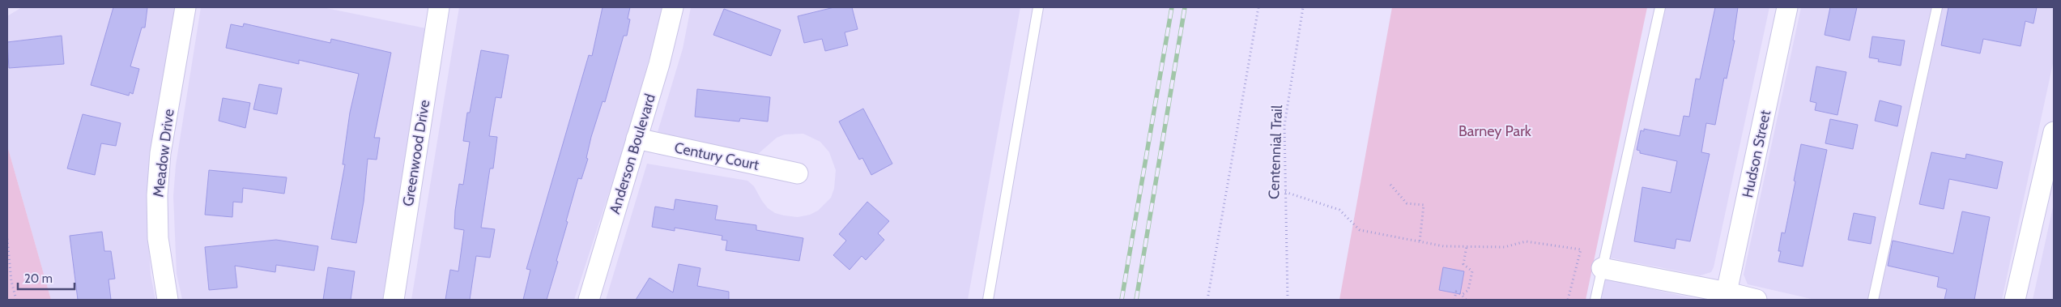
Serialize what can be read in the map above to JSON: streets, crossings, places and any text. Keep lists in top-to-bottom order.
{
  "streets": {
    "street": [
      "Meadow Drive",
      "Greenwood Drive",
      "Anderson Boulevard",
      "Hudson Street",
      "Century Court"
    ],
    "path": ["Centennial Trail"]
  },
  "crossings": [
    ["Anderson Boulevard", "Century Court"]
  ],
  "parks": ["Barney Park"],
  "scale_bar": "20 m"
}
